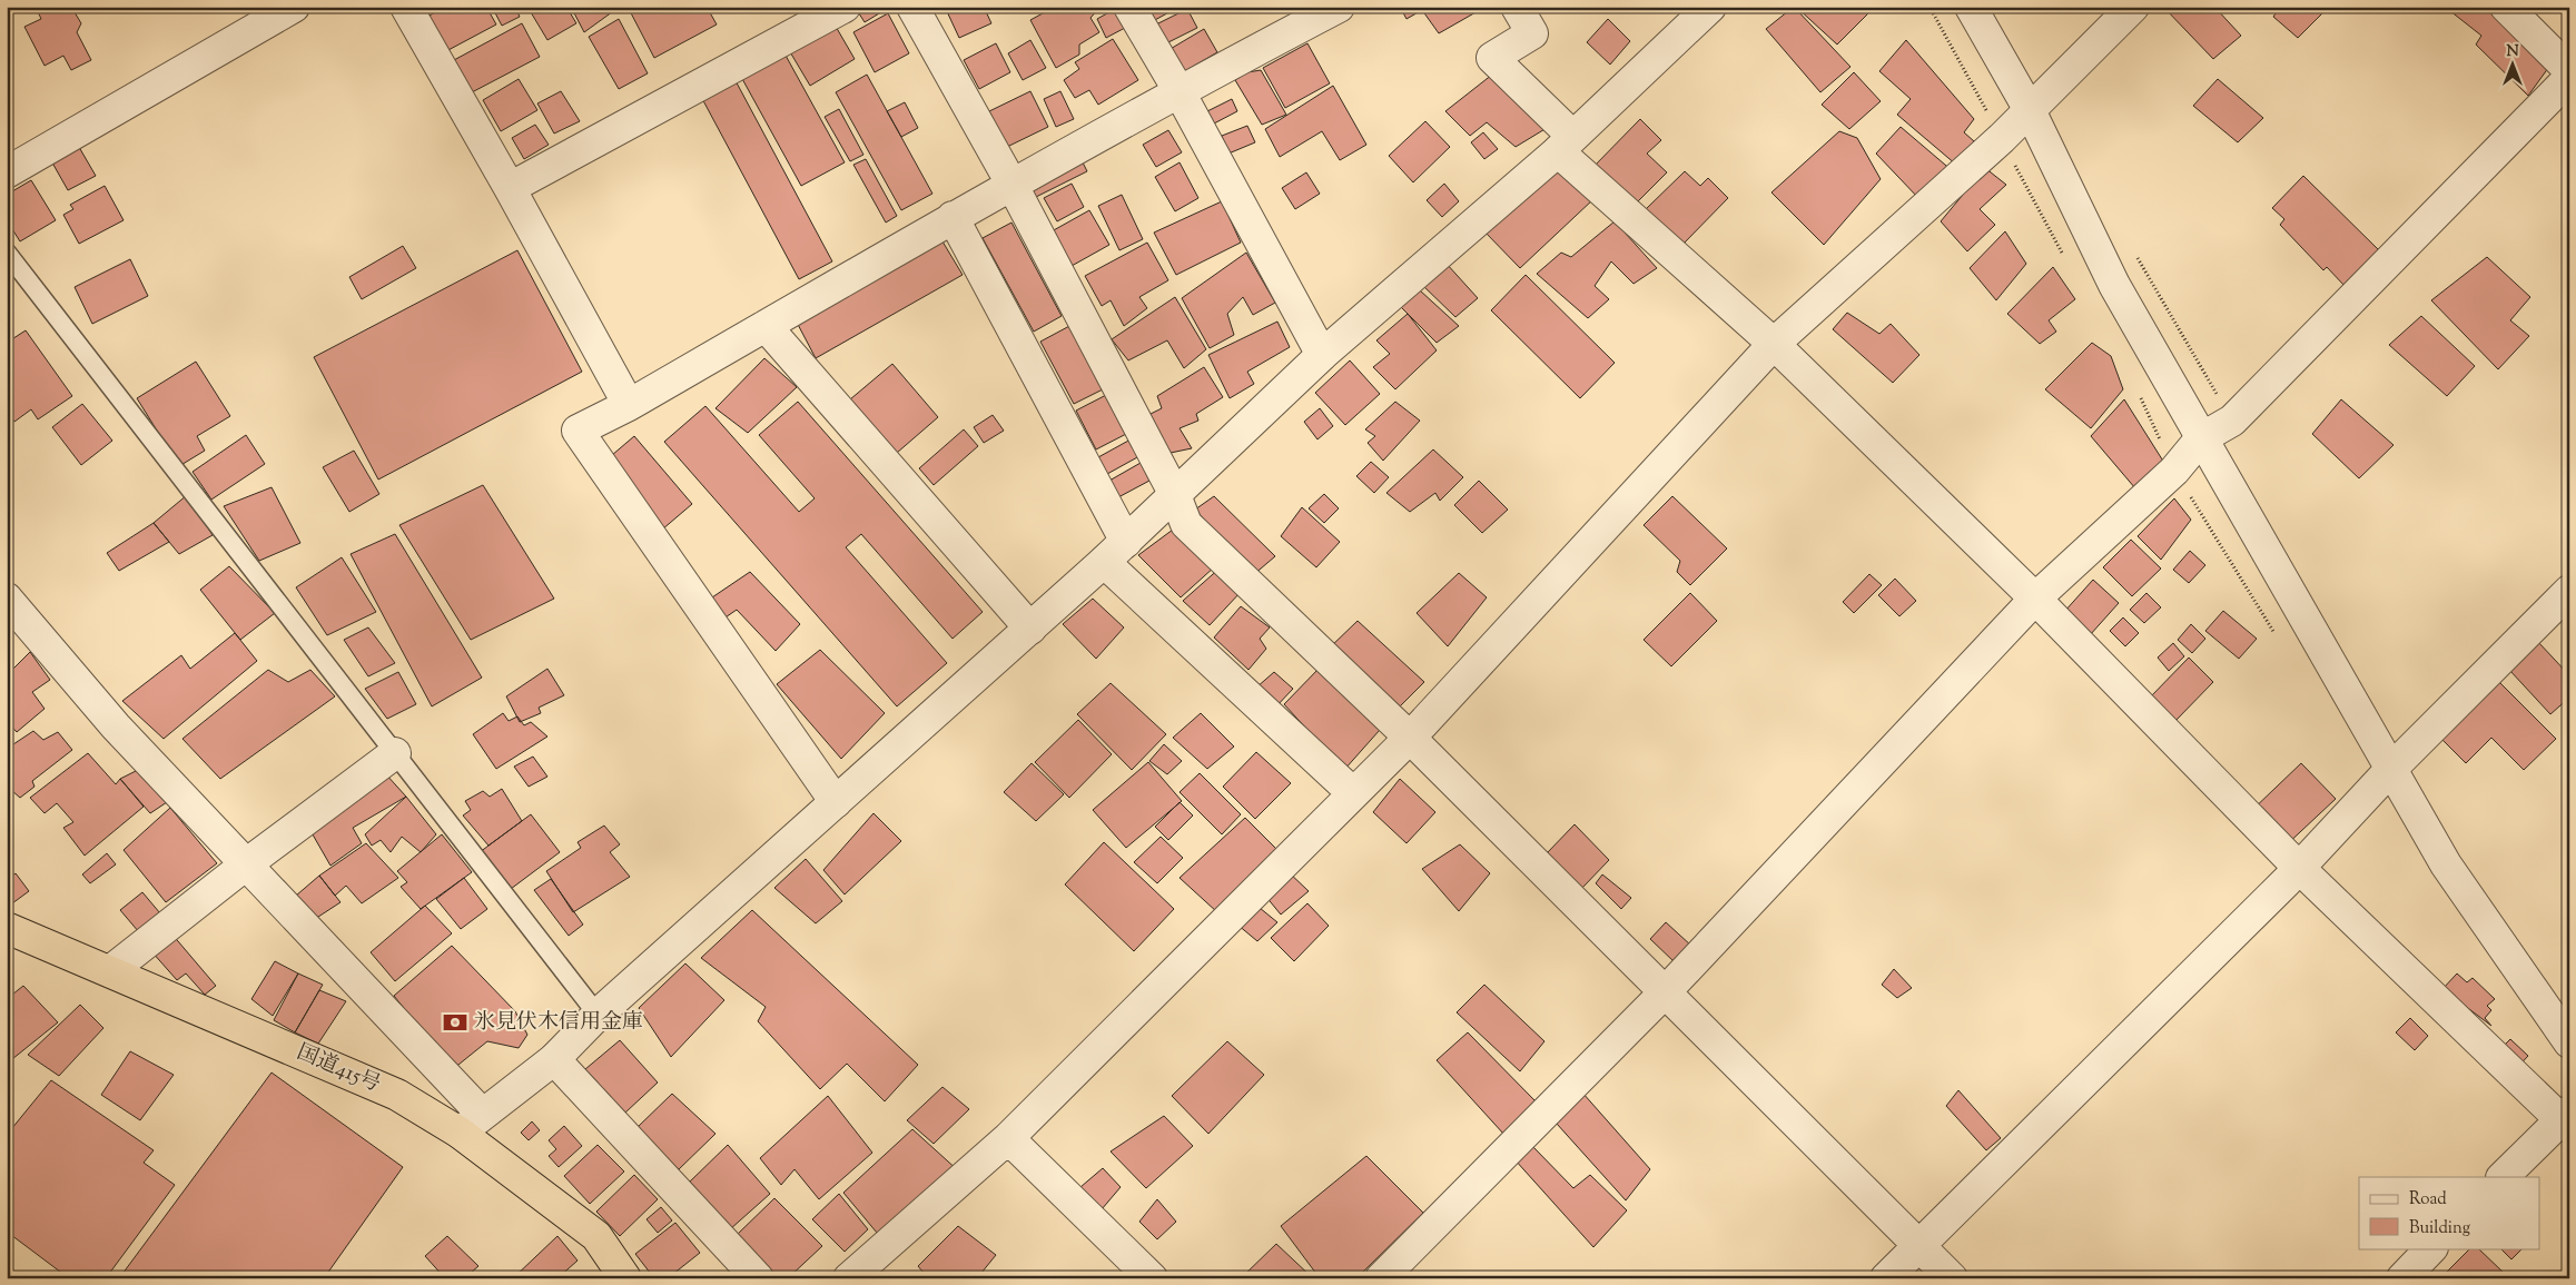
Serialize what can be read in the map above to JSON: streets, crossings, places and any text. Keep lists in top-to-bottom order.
{
  "streets": {
    "highway": ["国道415号"]
  },
  "places": {
    "bank": ["氷見伏木信用金庫"]
  },
  "legend": ["Road", "Building"],
  "north": "top"
}
